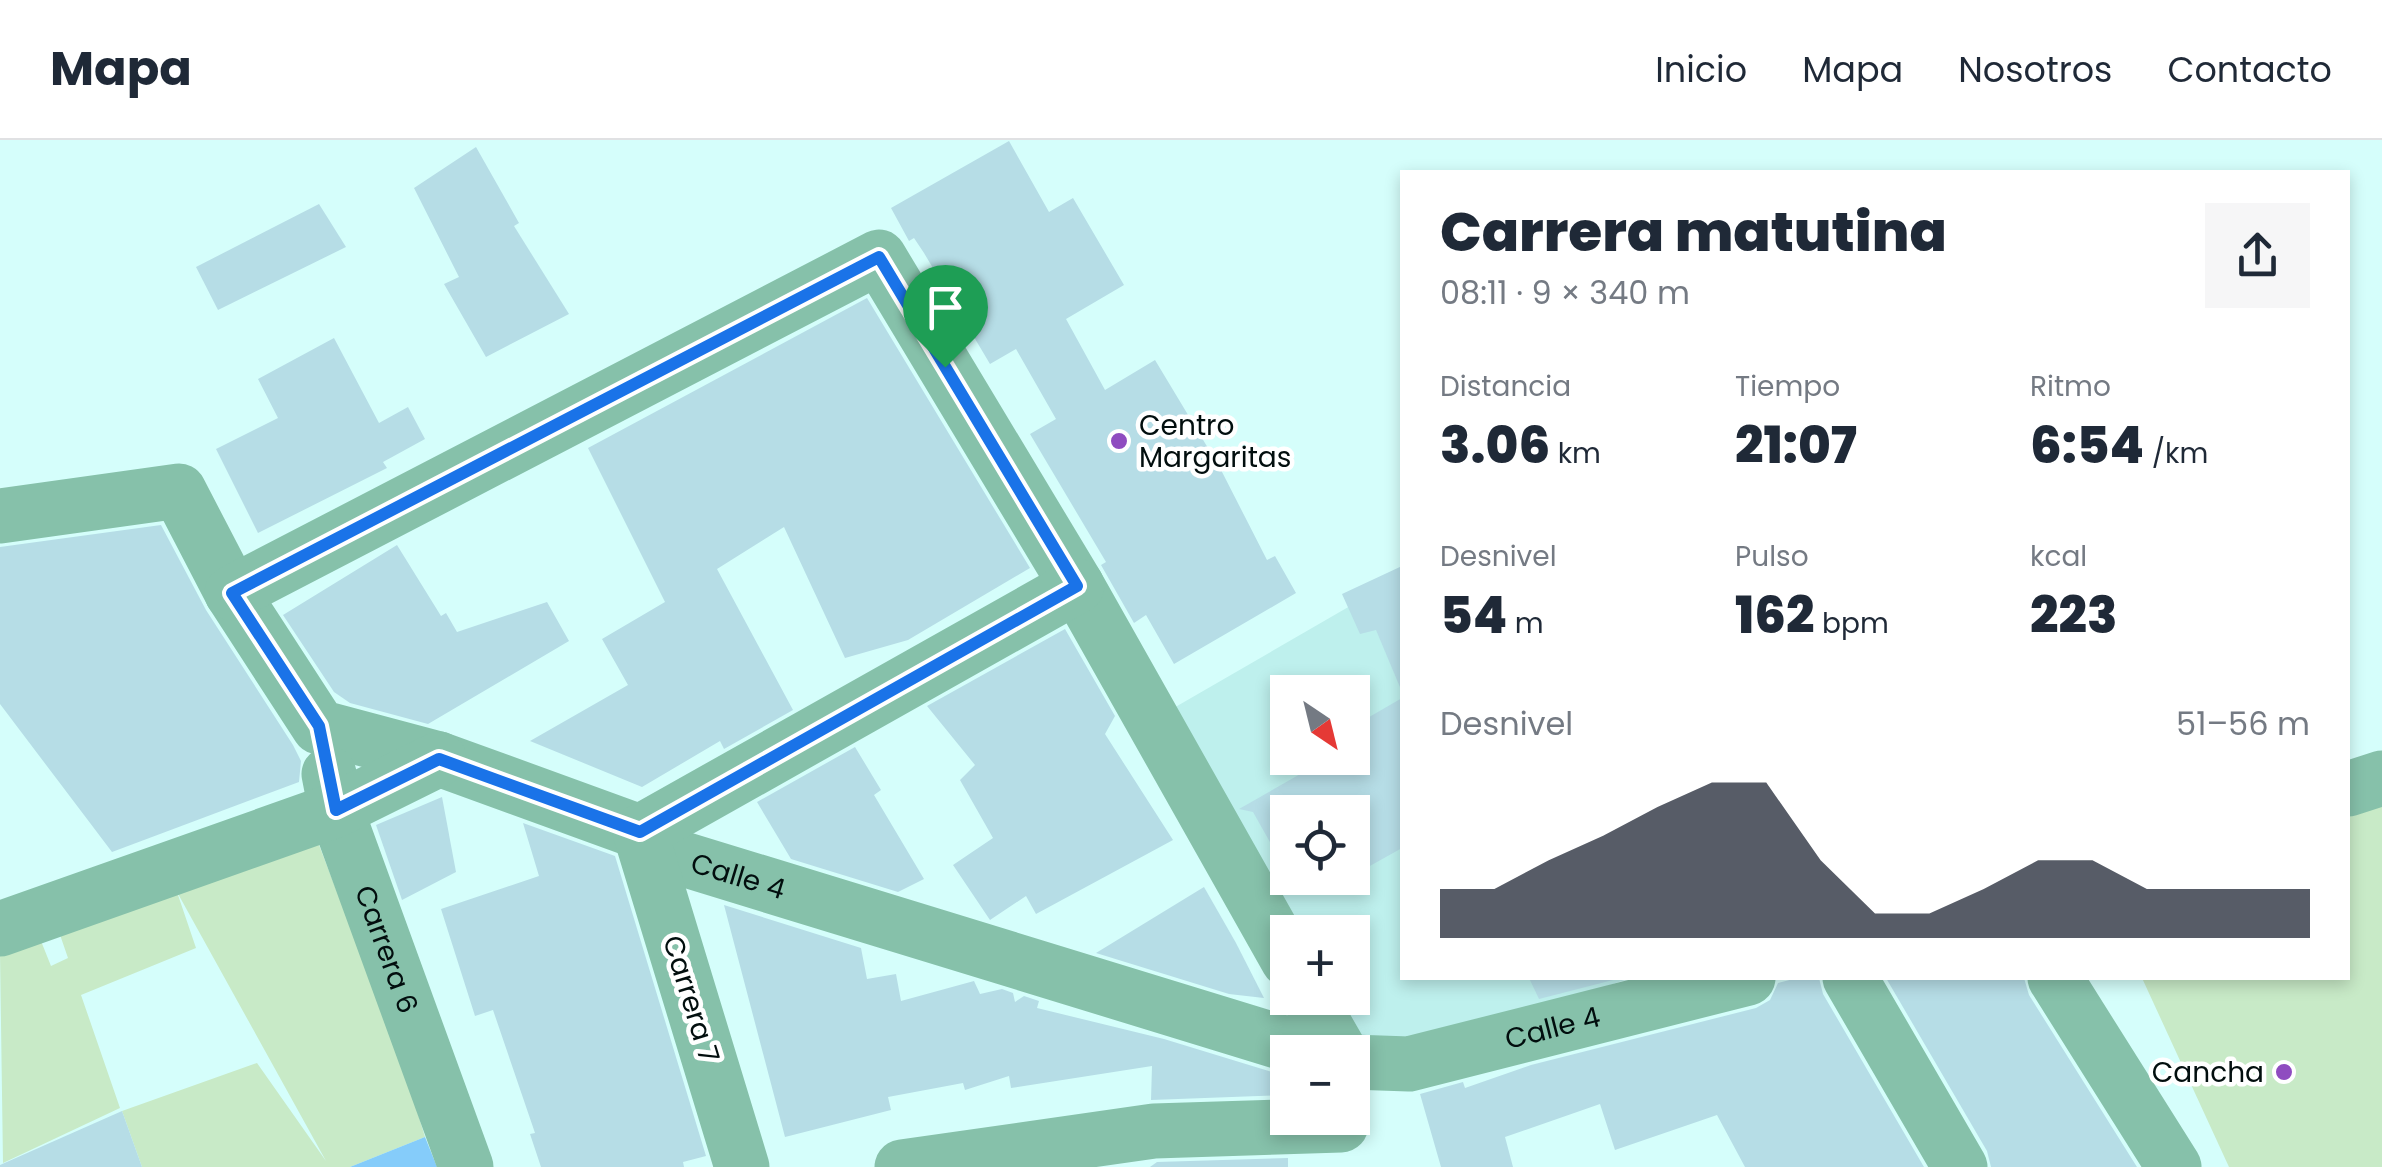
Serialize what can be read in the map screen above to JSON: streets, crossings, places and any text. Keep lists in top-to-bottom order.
{
  "streets": {
    "street": ["Calle 4", "Carrera 6", "Carrera 7"]
  },
  "crossings": [
    ["Calle 4", "Carrera 6"],
    ["Calle 4", "Carrera 7"]
  ],
  "places": ["Centro Margaritas", "Cancha"],
  "north": "bottom right",
  "page": {
    "header": "Mapa",
    "nav": [
      "Inicio",
      "Mapa",
      "Nosotros",
      "Contacto"
    ],
    "heading": ["Carrera matutina", "08:11 · 9 × 340 m"],
    "stats": [
      ["Distancia", "3.06 km"],
      ["Tiempo", "21:07"],
      ["Ritmo", "6:54 /km"],
      ["Desnivel", "54 m"],
      ["Pulso", "162 bpm"],
      ["kcal", "223"]
    ],
    "map_buttons": ["+", "−"],
    "chart": ["Desnivel", "51–56 m"]
  }
}
